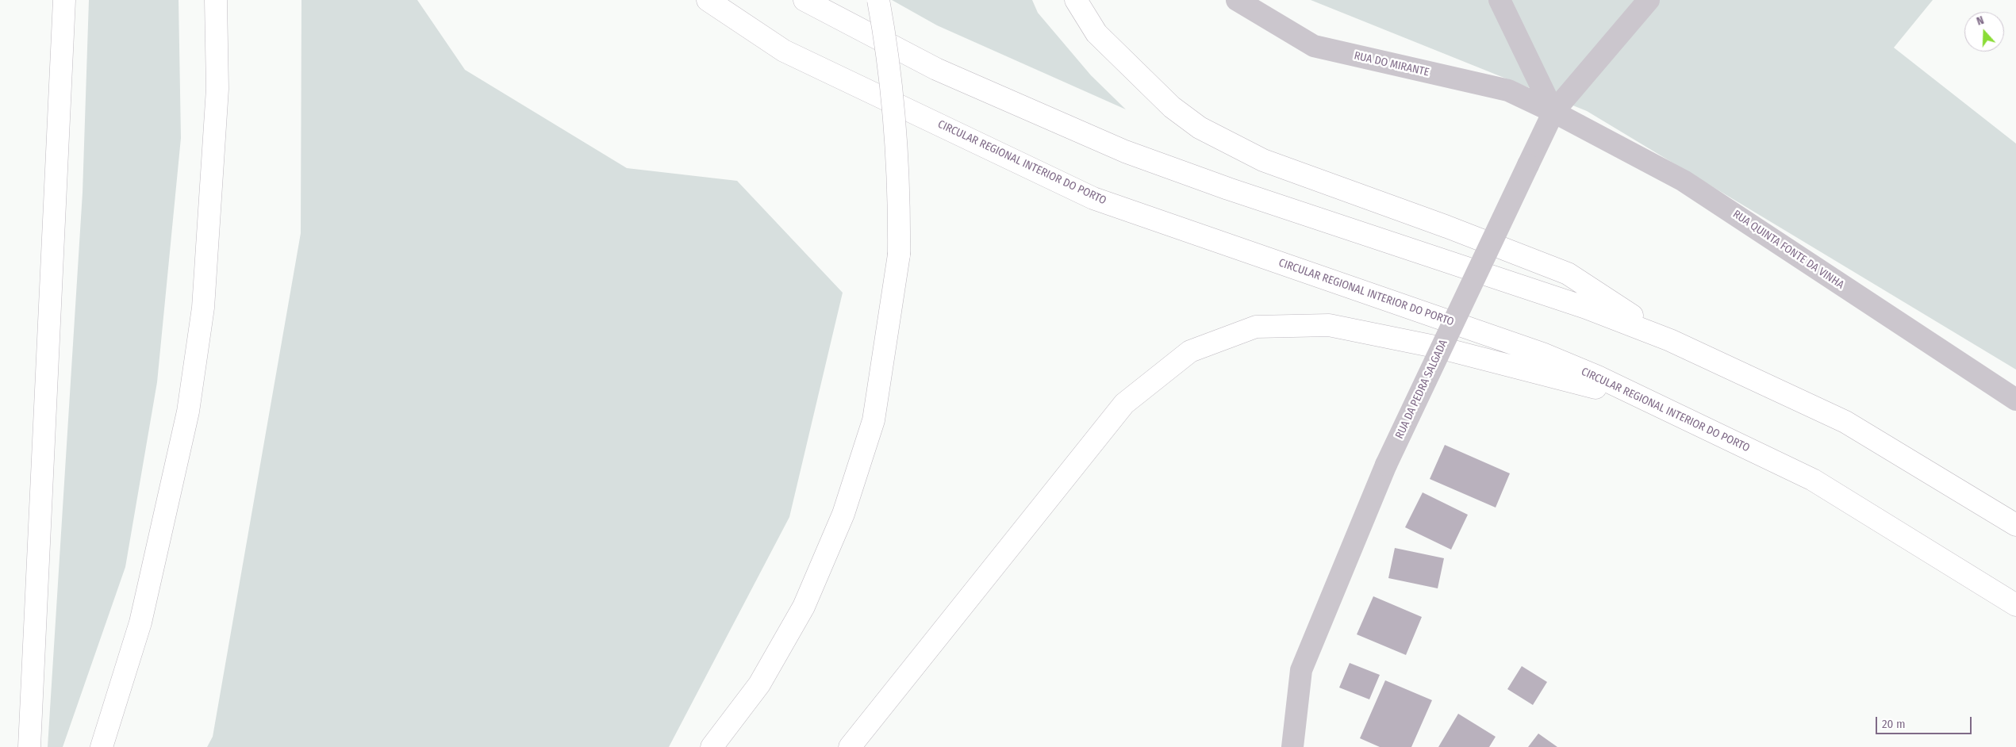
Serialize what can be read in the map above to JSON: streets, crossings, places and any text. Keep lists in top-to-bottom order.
{
  "streets": {
    "highway": ["CIRCULAR REGIONAL INTERIOR DO PORTO"],
    "street": ["RUA DO MIRANTE", "RUA QUINTA FONTE DA VINHA", "RUA DA PEDRA SALGADA"]
  },
  "crossings": [
    ["RUA DO MIRANTE", "RUA QUINTA FONTE DA VINHA"],
    ["RUA DO MIRANTE", "RUA DA PEDRA SALGADA"],
    ["RUA QUINTA FONTE DA VINHA", "RUA DA PEDRA SALGADA"]
  ],
  "scale_bar": "20 m",
  "north": "top"
}
